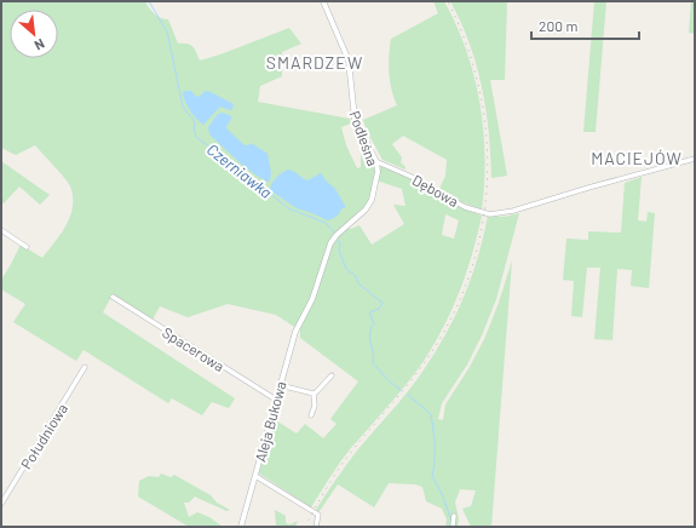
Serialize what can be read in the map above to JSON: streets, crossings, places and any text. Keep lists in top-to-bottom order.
{
  "streets": {
    "street": [
      "Podleśna",
      "Dębowa",
      "Spacerowa",
      "Aleja Bukowa",
      "Południowa"
    ]
  },
  "crossings": [
    ["Podleśna", "Dębowa"],
    ["Podleśna", "Aleja Bukowa"],
    ["Spacerowa", "Aleja Bukowa"]
  ],
  "districts": ["SMARDZEW", "MACIEJÓW"],
  "water": ["Czerniawka"],
  "scale_bar": "200 m",
  "north": "bottom right"
}
